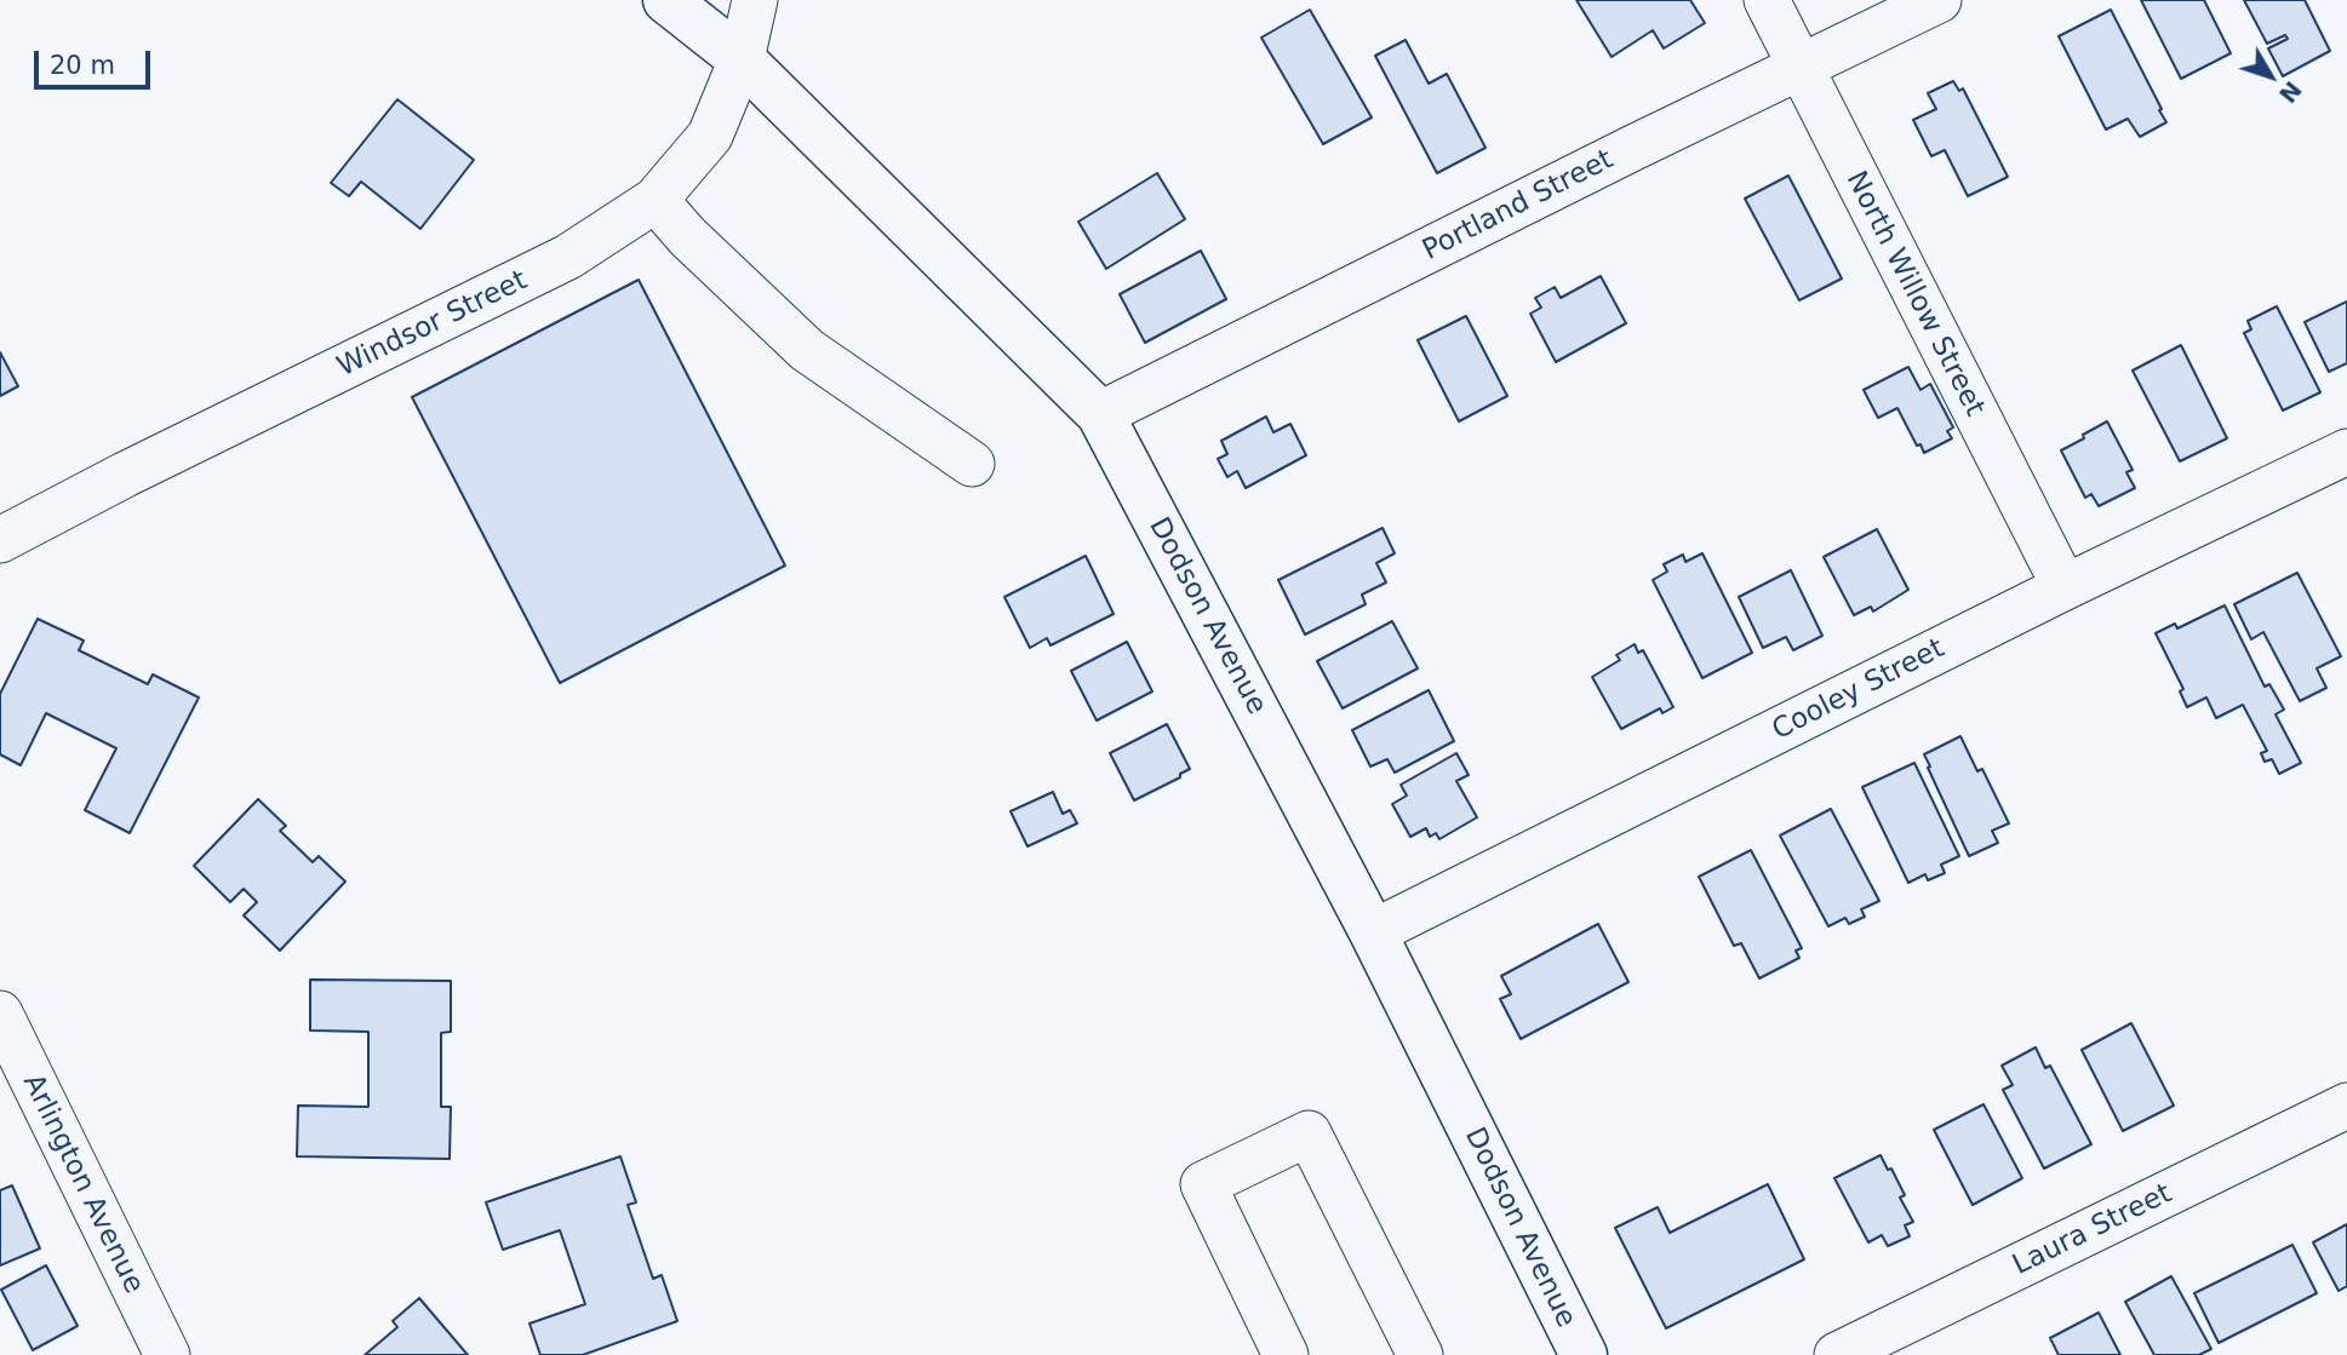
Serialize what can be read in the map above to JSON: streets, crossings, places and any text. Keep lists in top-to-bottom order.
{
  "streets": {
    "main road": ["Dodson Avenue"],
    "street": [
      "Portland Street",
      "North Willow Street",
      "Windsor Street",
      "Cooley Street",
      "Arlington Avenue",
      "Laura Street"
    ]
  },
  "crossings": [
    ["Portland Street", "North Willow Street"],
    ["Portland Street", "Dodson Avenue"],
    ["North Willow Street", "Cooley Street"],
    ["Windsor Street", "Dodson Avenue"],
    ["Dodson Avenue", "Cooley Street"]
  ],
  "scale_bar": "20 m",
  "north": "bottom right"
}
